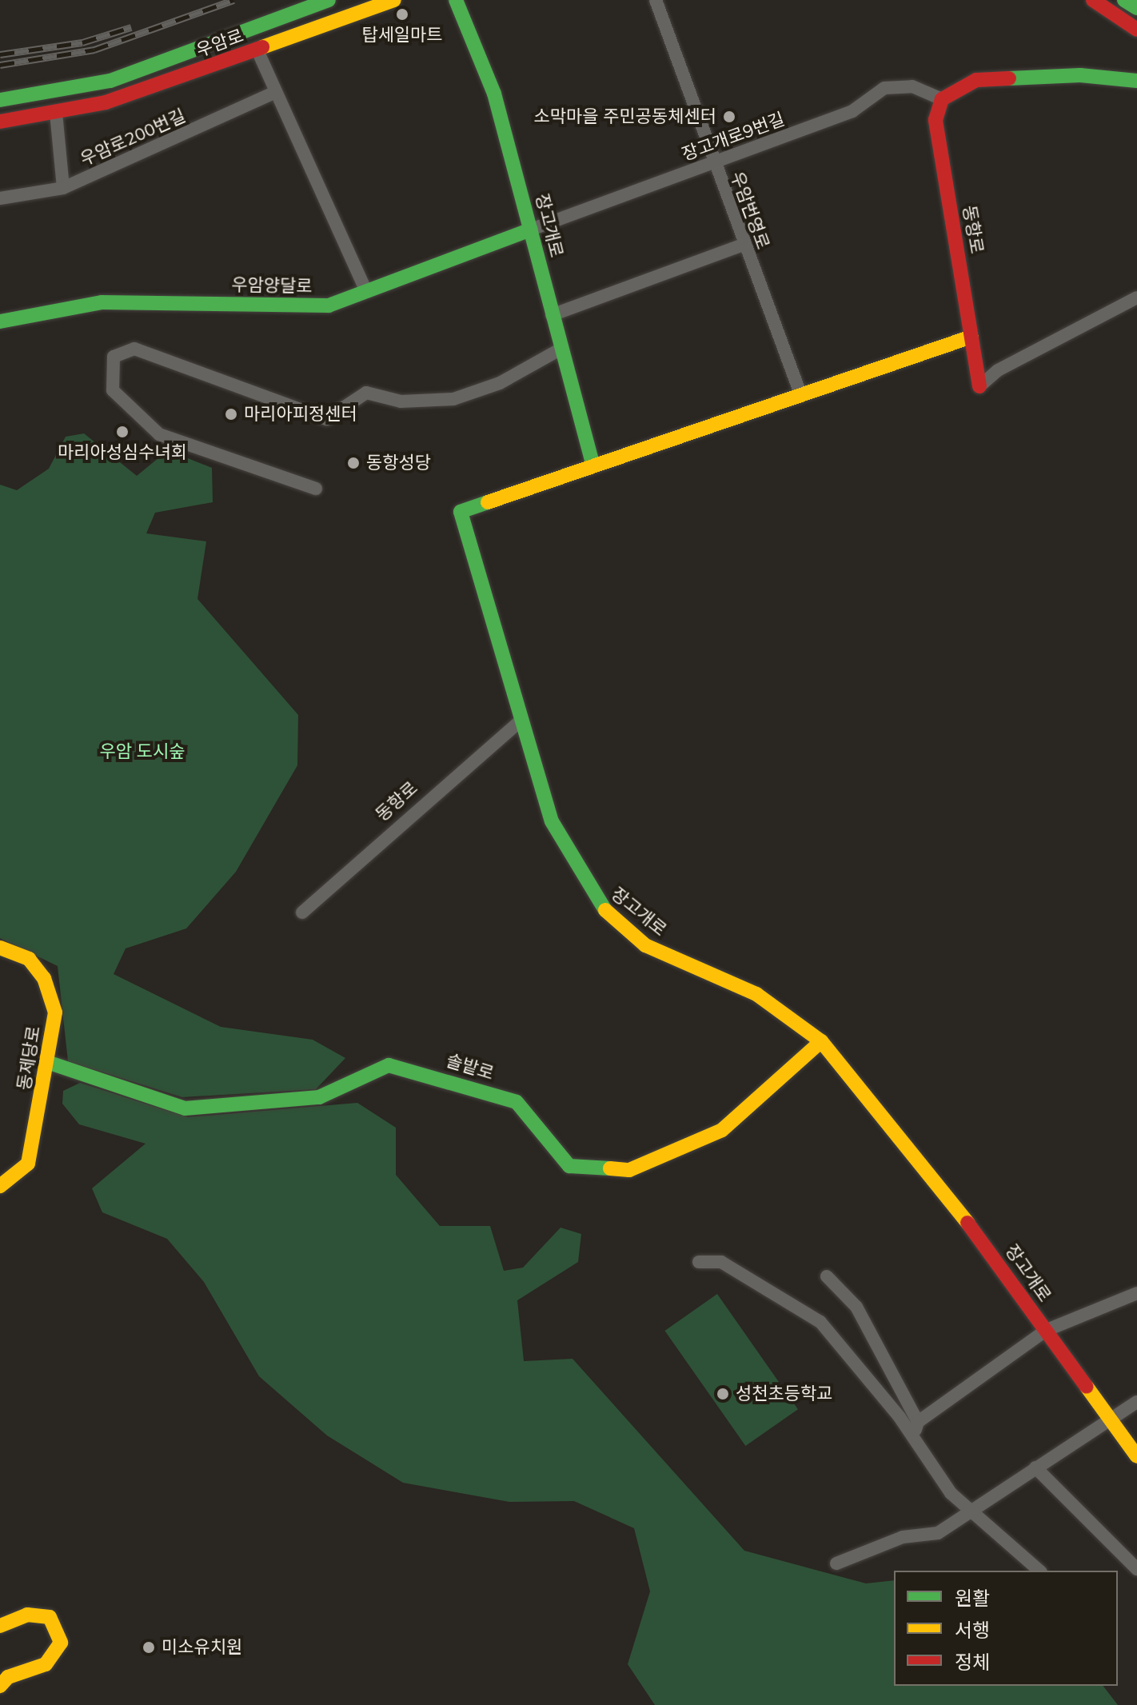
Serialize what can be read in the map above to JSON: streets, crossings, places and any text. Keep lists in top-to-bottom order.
{
  "streets": {
    "street": [
      "우암로",
      "장고개로9번길",
      "우암로200번길",
      "우암번영로",
      "장고개로",
      "동항로",
      "우암양달로",
      "동제당로",
      "솔밭로"
    ]
  },
  "crossings": [
    ["장고개로9번길", "우암번영로"],
    ["장고개로9번길", "장고개로"],
    ["장고개로9번길", "동항로"],
    ["장고개로9번길", "우암양달로"],
    ["우암번영로", "장고개로"],
    ["장고개로", "동항로"],
    ["장고개로", "우암양달로"],
    ["장고개로", "솔밭로"],
    ["동제당로", "솔밭로"]
  ],
  "parks": ["우암 도시숲"],
  "places": [
    "탑세일마트",
    "소막마을 주민공동체센터",
    "마리아피정센터",
    "마리아성심수녀회",
    "동항성당",
    "성천초등학교",
    "미소유치원"
  ],
  "legend": ["원활", "서행", "정체"]
}
